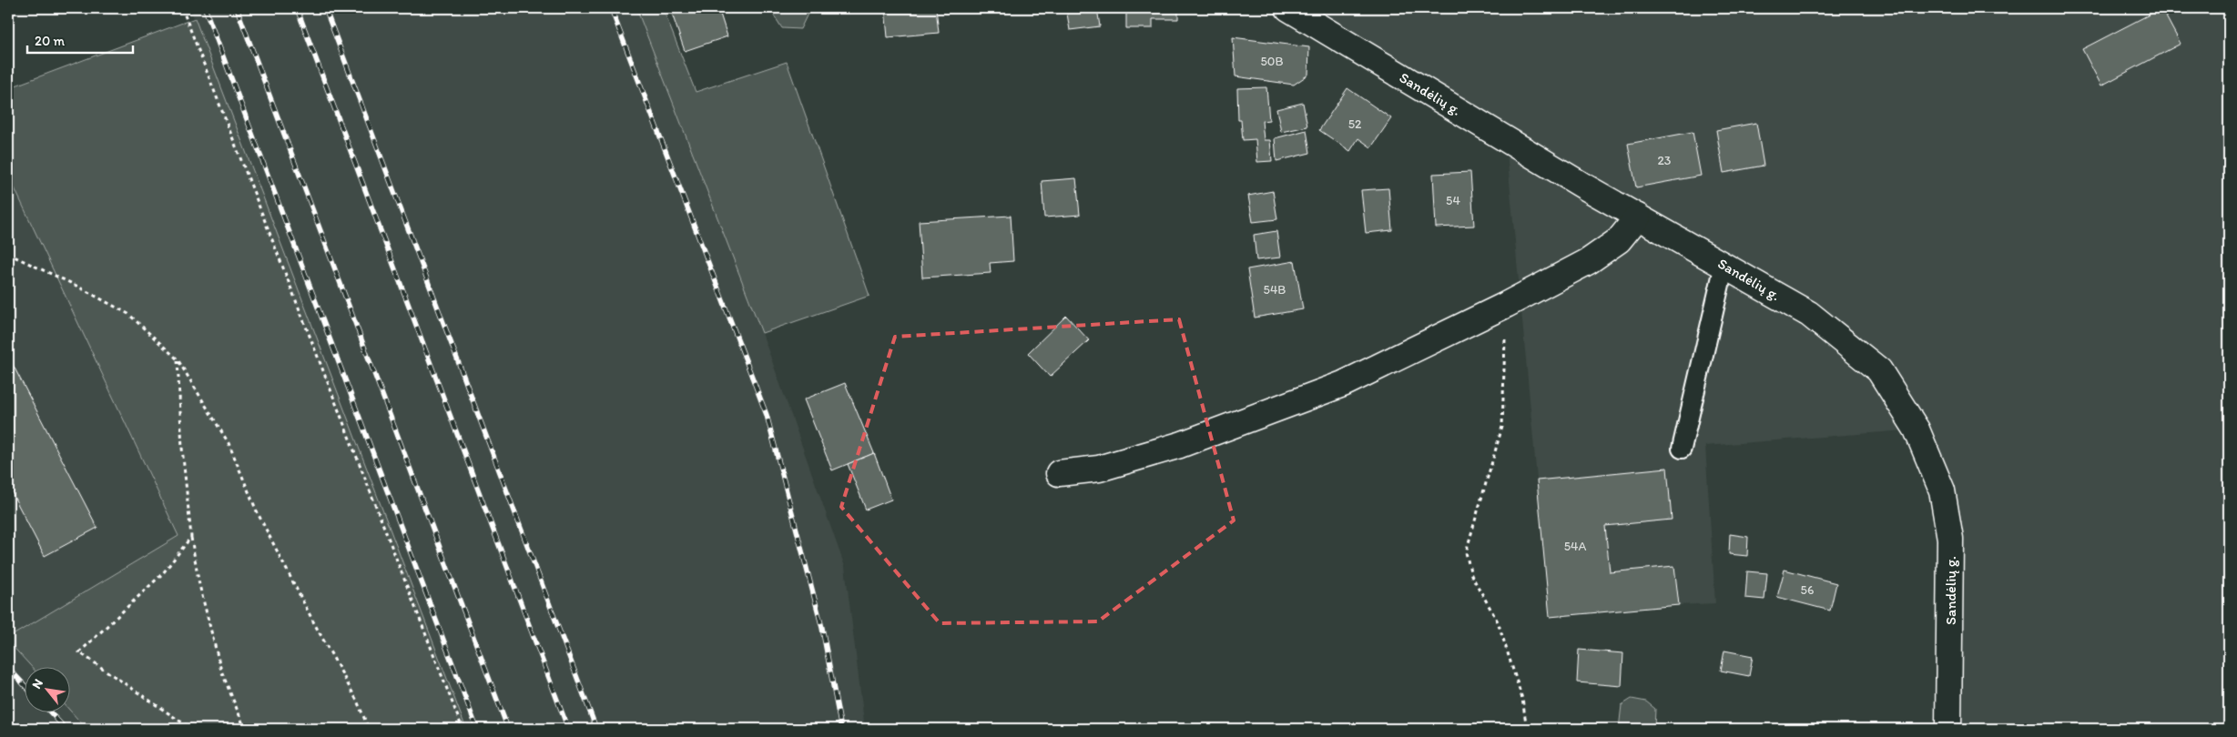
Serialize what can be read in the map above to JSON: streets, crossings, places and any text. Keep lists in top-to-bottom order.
{
  "streets": {
    "street": ["Sandėlių g."]
  },
  "house_numbers": [
    "50B",
    "52",
    "23",
    "54",
    "54B",
    "54A",
    "56"
  ],
  "scale_bar": "20 m",
  "north": "top left"
}
